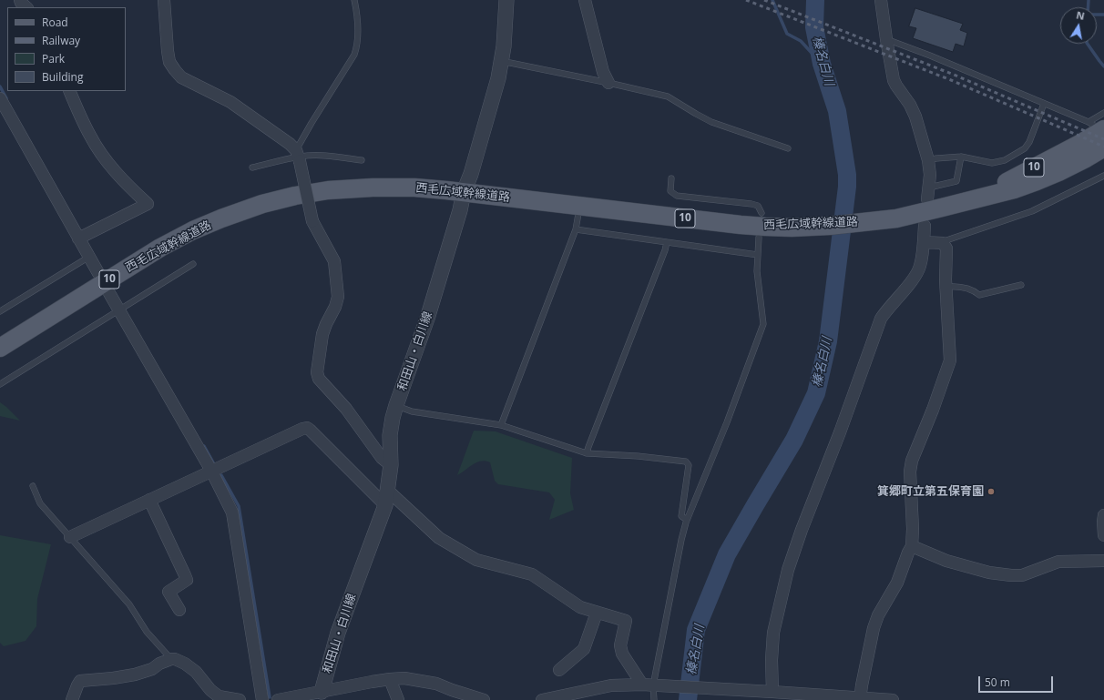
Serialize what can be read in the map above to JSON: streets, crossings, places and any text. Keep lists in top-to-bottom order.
{
  "streets": {
    "main road": ["10", "西毛広域幹線道路"],
    "street": ["和田山・白川線"]
  },
  "crossings": [
    ["西毛広域幹線道路", "和田山・白川線"]
  ],
  "water": ["榛名白川"],
  "places": ["箕郷町立第五保育園"],
  "legend": [
    "Road",
    "Railway",
    "Park",
    "Building"
  ],
  "scale_bar": "50 m",
  "north": "top"
}
